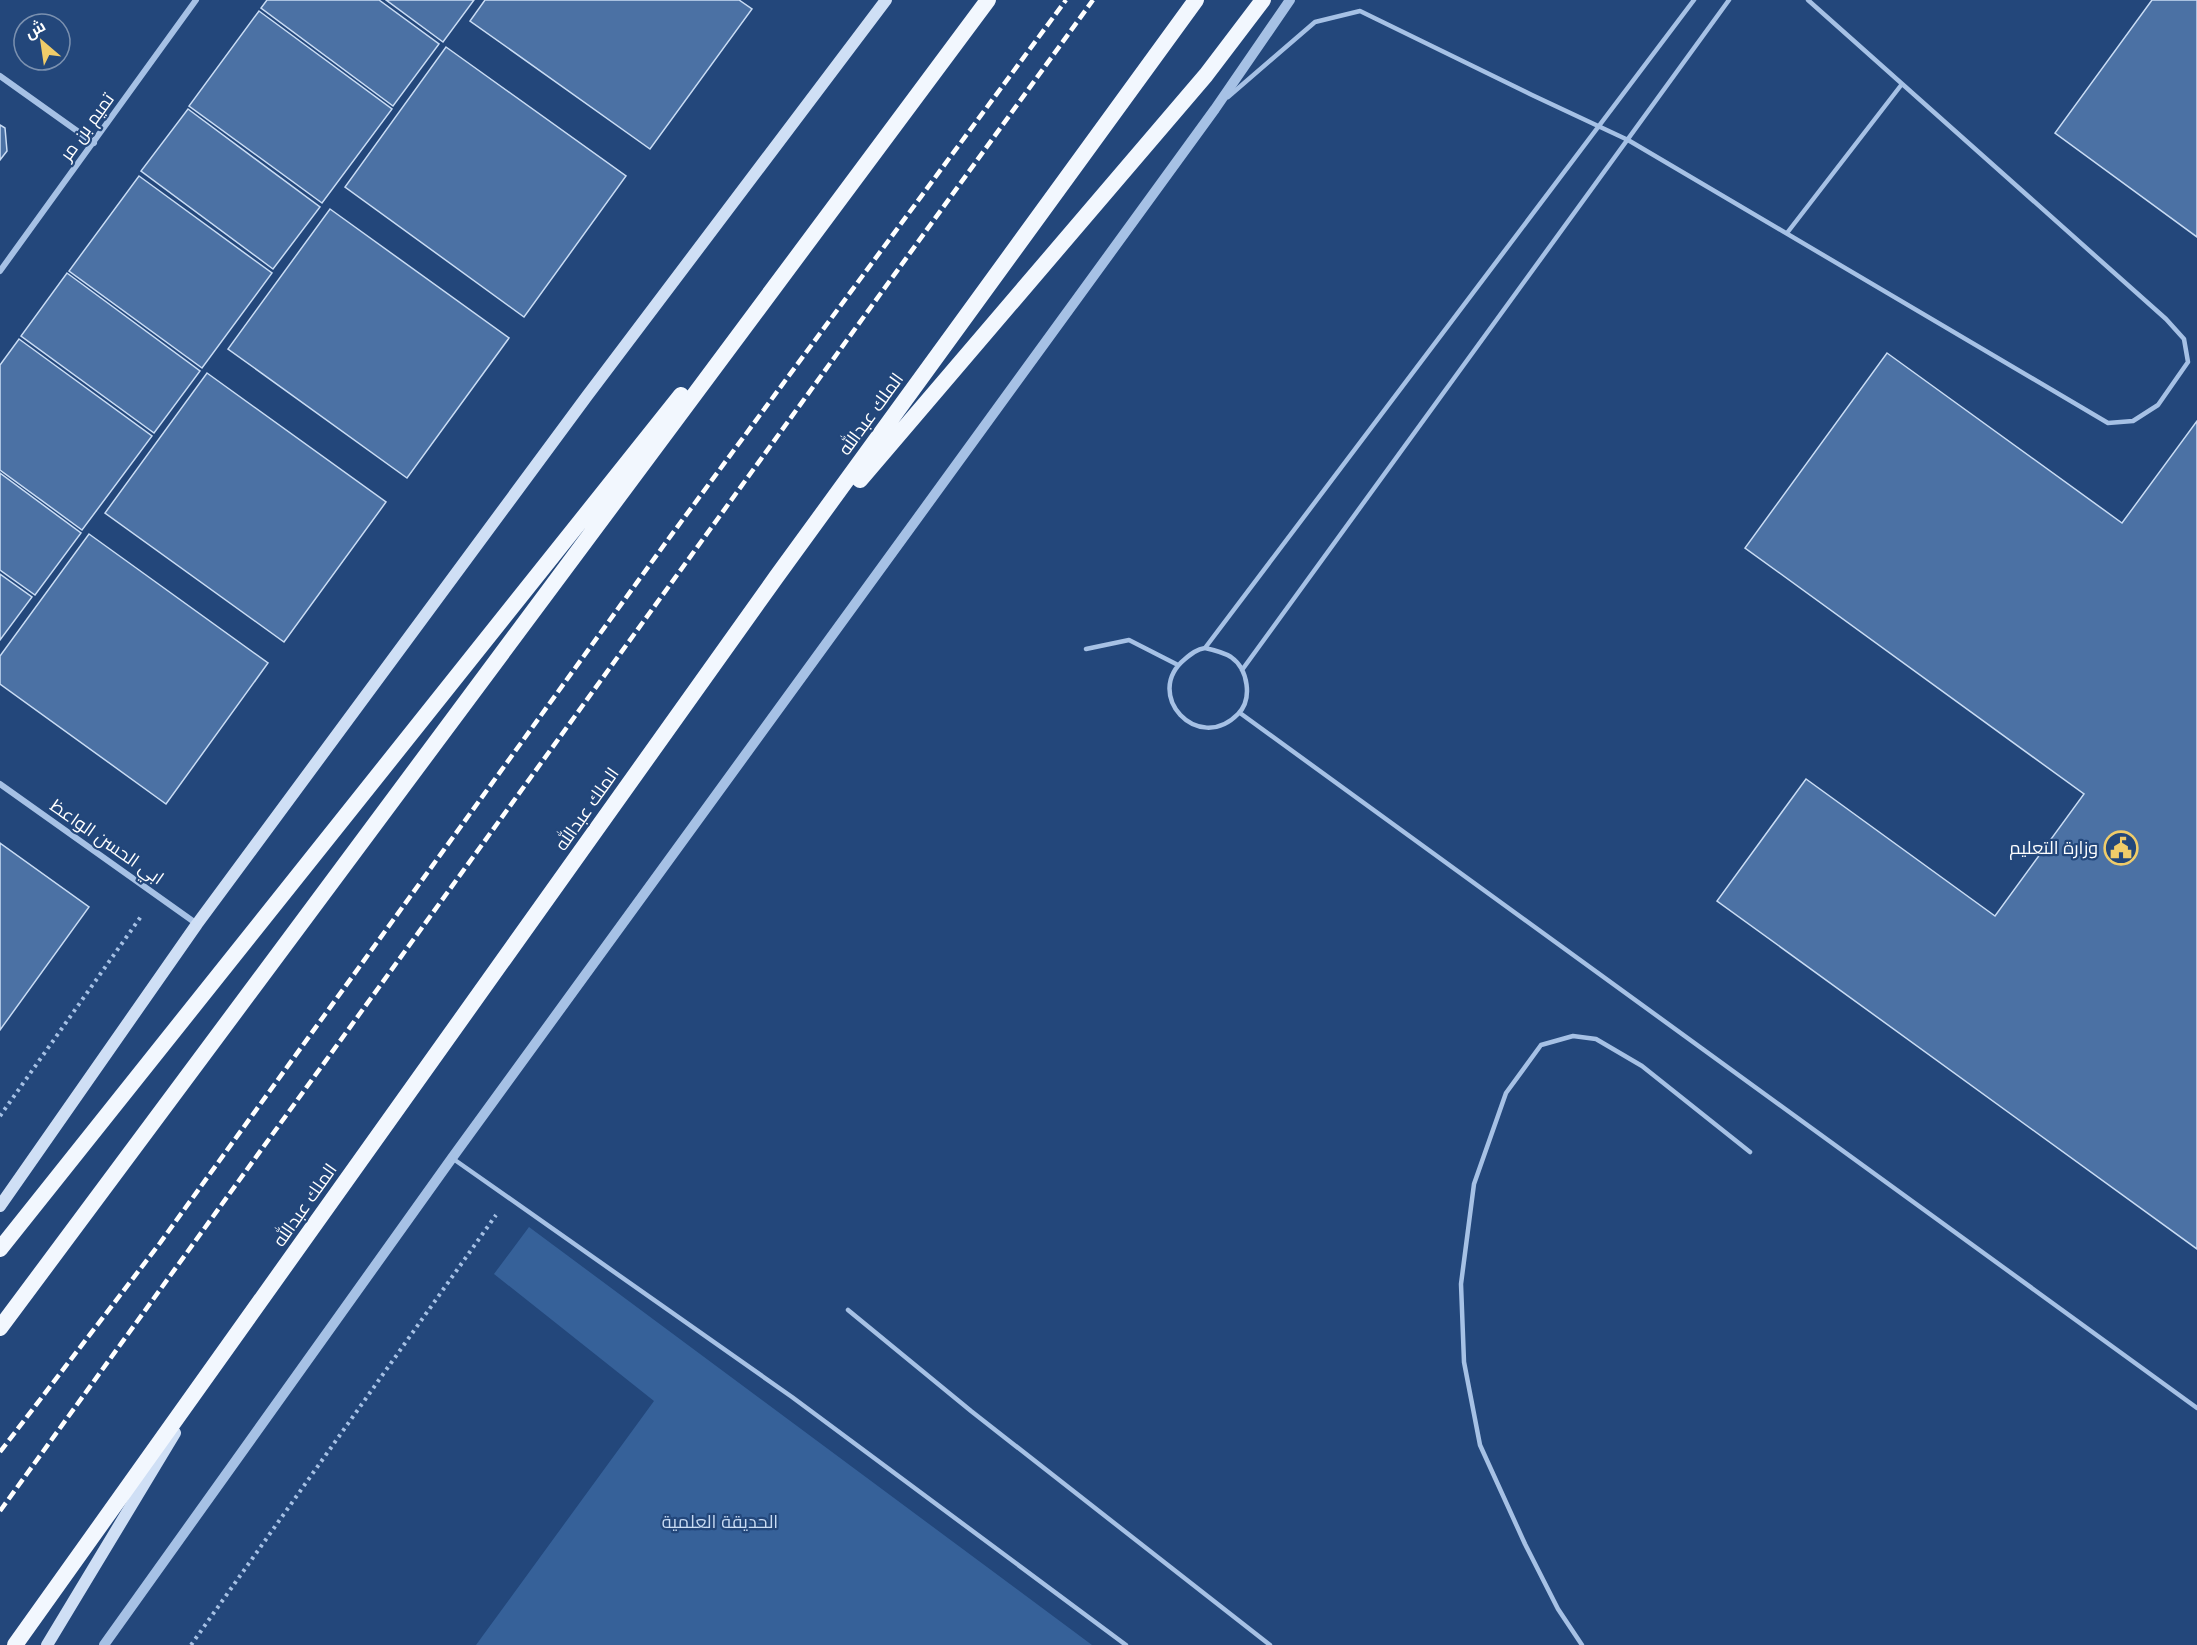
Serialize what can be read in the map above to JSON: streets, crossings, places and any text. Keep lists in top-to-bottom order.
{
  "streets": {
    "highway": ["الملك عبدالله"],
    "street": ["تميم بن مر", "ابي الحسن الواعظ"]
  },
  "parks": ["الحديقة العلمية"],
  "places": {
    "public building": ["وزارة التعليم"]
  },
  "north": "top left"
}
